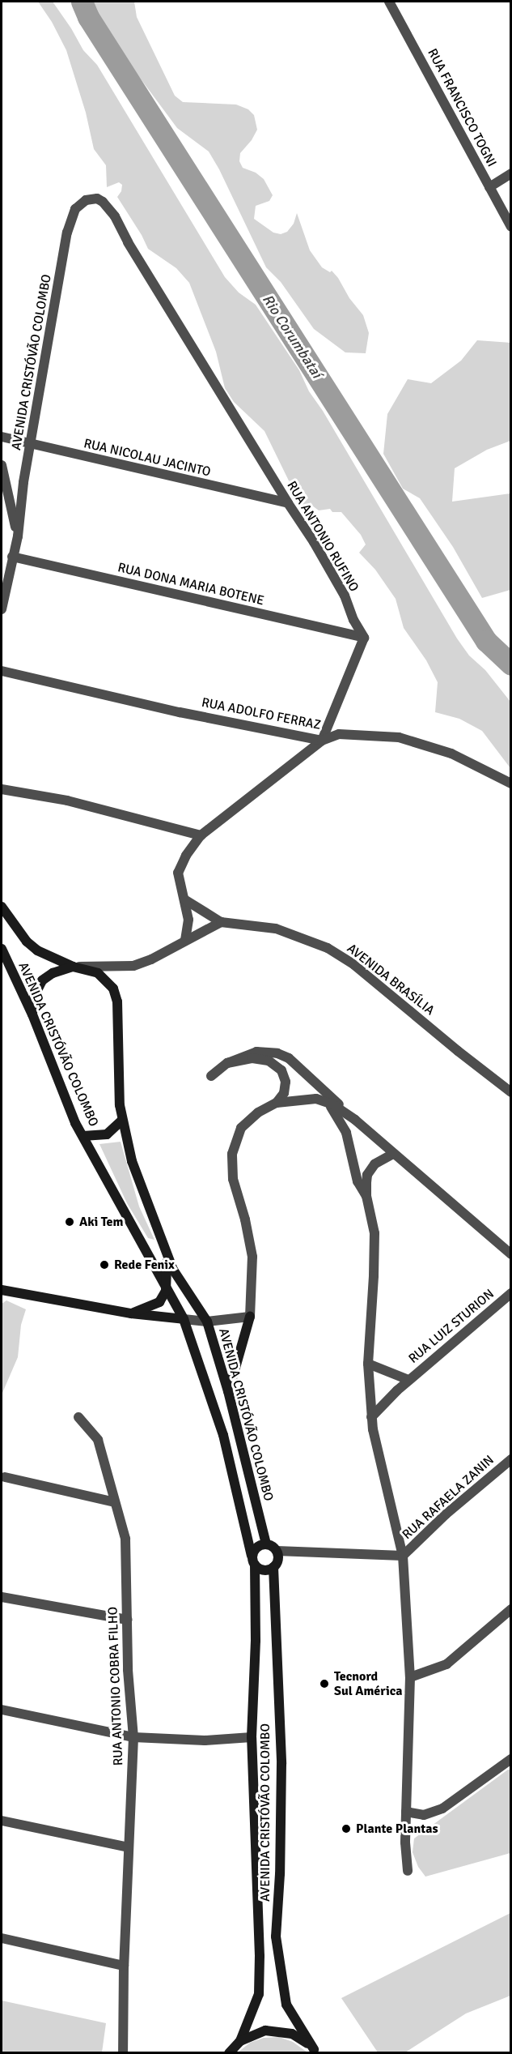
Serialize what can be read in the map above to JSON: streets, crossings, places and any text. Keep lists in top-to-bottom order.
{
  "streets": {
    "street": [
      "RUA FRANCISCO TOGNI",
      "AVENIDA CRISTÓVÃO COLOMBO",
      "RUA NICOLAU JACINTO",
      "RUA ANTONIO RUFINO",
      "RUA DONA MARIA BOTENE",
      "RUA ADOLFO FERRAZ",
      "AVENIDA BRASÍLIA",
      "RUA LUIZ STURION",
      "RUA RAFAELA ZANIN",
      "RUA ANTONIO COBRA FILHO"
    ]
  },
  "crossings": [
    ["AVENIDA CRISTÓVÃO COLOMBO", "RUA NICOLAU JACINTO"],
    ["AVENIDA CRISTÓVÃO COLOMBO", "RUA ANTONIO RUFINO"],
    ["AVENIDA CRISTÓVÃO COLOMBO", "RUA DONA MARIA BOTENE"],
    ["RUA NICOLAU JACINTO", "RUA ANTONIO RUFINO"],
    ["RUA ANTONIO RUFINO", "RUA DONA MARIA BOTENE"]
  ],
  "water": ["Rio Corumbataí"],
  "places": [
    "Aki Tem",
    "Rede Fenix",
    "Tecnord Sul América",
    "Plante Plantas"
  ]
}
